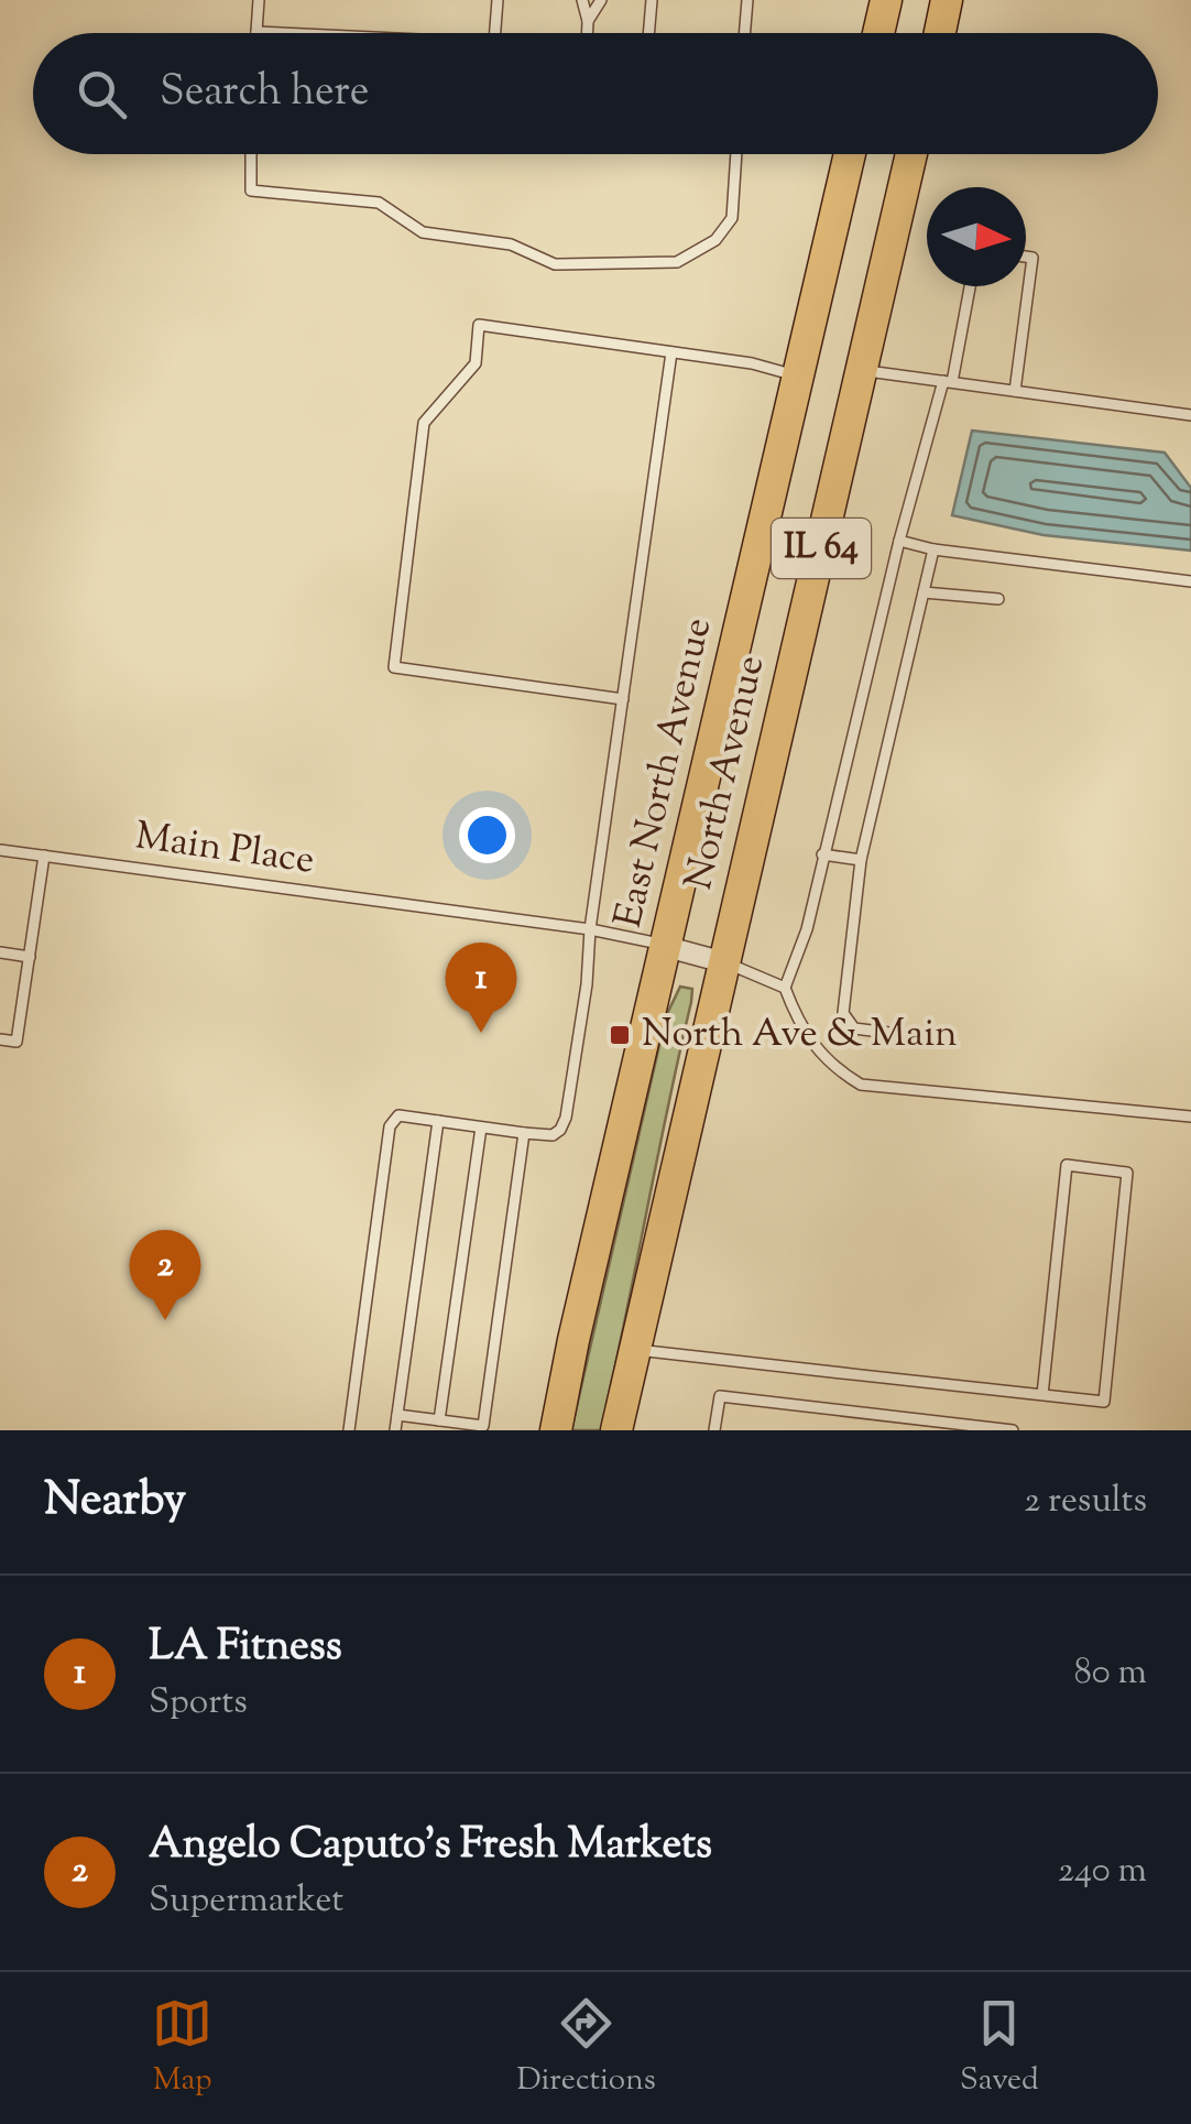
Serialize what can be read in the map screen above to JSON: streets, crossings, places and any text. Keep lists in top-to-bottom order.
{
  "streets": {
    "main road": ["IL 64", "East North Avenue", "North Avenue"],
    "lane": ["Main Place"]
  },
  "crossings": [
    ["East North Avenue", "Main Place"]
  ],
  "places": {
    "transit": ["North Ave & Main"]
  },
  "north": "right",
  "page": {
    "search": "Search here",
    "pins": ["1", "2"],
    "heading": ["Nearby", "2 results"],
    "list": [
      {
        "mark": "1",
        "name": "LA Fitness",
        "note": "Sports",
        "value": "80 m"
      },
      {
        "mark": "2",
        "name": "Angelo Caputo's Fresh Markets",
        "note": "Supermarket",
        "value": "240 m"
      }
    ],
    "nav": ["Map", "Directions", "Saved"]
  }
}
